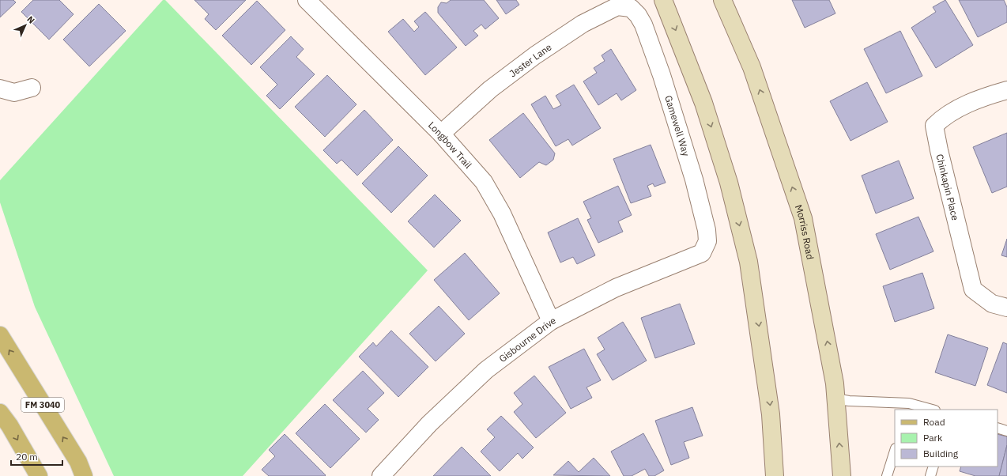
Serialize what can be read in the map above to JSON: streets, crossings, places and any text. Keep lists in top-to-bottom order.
{
  "streets": {
    "main road": ["Morriss Road", "FM 3040"],
    "street": [
      "Jester Lane",
      "Gamewell Way",
      "Longbow Trail",
      "Chinkapin Place",
      "Gisbourne Drive"
    ]
  },
  "crossings": [
    ["Jester Lane", "Gamewell Way"],
    ["Jester Lane", "Longbow Trail"],
    ["Gamewell Way", "Gisbourne Drive"],
    ["Longbow Trail", "Gisbourne Drive"]
  ],
  "legend": ["Road", "Park", "Building"],
  "scale_bar": "20 m",
  "north": "top right"
}
